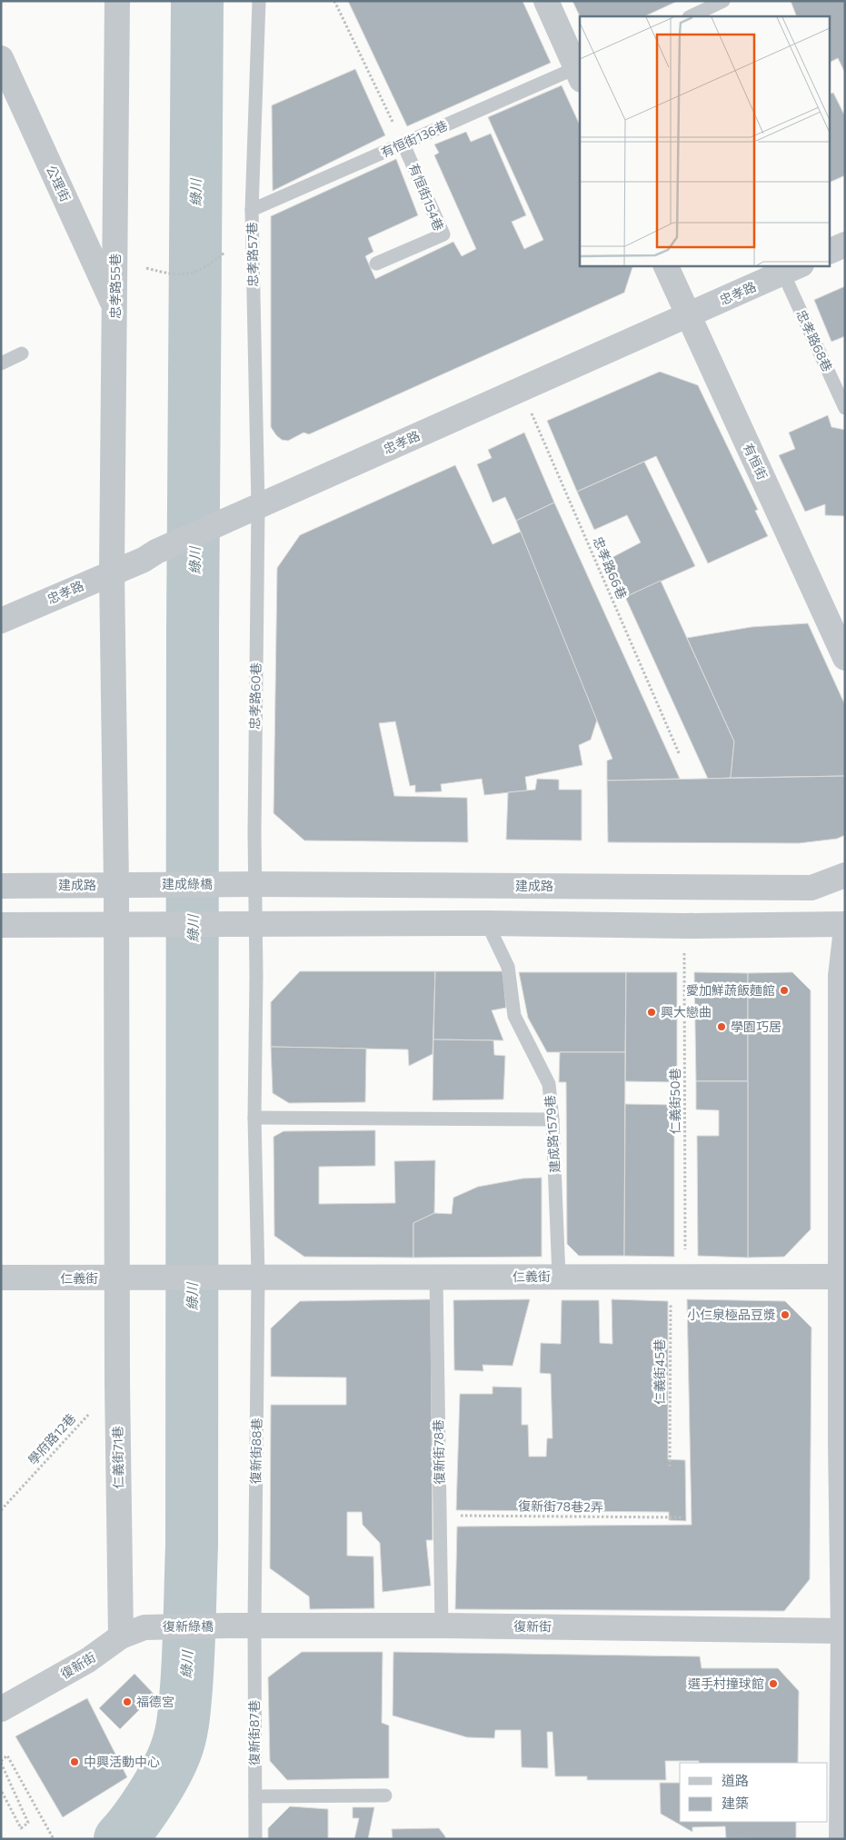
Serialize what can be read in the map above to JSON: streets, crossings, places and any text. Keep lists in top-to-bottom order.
{
  "streets": {
    "street": [
      "公理街",
      "忠孝路55巷",
      "忠孝路",
      "有恒街",
      "建成綠橋",
      "建成路",
      "仁義街",
      "仁義街71巷",
      "復新綠橋",
      "復新街"
    ],
    "lane": [
      "有恒街136巷",
      "有恒街154巷",
      "忠孝路57巷",
      "忠孝路68巷",
      "忠孝路60巷",
      "建成路1579巷",
      "復新街88巷",
      "復新街78巷",
      "復新街87巷"
    ],
    "path": [
      "忠孝路66巷",
      "仁義街50巷",
      "仁義街45巷",
      "學府路12巷",
      "復新街78巷2弄"
    ]
  },
  "crossings": [
    ["有恒街136巷", "有恒街154巷"],
    ["有恒街136巷", "忠孝路57巷"],
    ["公理街", "忠孝路55巷"],
    ["忠孝路57巷", "忠孝路"],
    ["忠孝路57巷", "忠孝路60巷"],
    ["忠孝路55巷", "忠孝路"],
    ["忠孝路", "忠孝路68巷"],
    ["忠孝路", "有恒街"],
    ["忠孝路", "忠孝路66巷"],
    ["忠孝路", "忠孝路60巷"],
    ["忠孝路60巷", "建成路"],
    ["忠孝路60巷", "復新街88巷"],
    ["建成綠橋", "建成路"],
    ["仁義街50巷", "仁義街"],
    ["仁義街50巷", "仁義街45巷"],
    ["建成路1579巷", "仁義街"],
    ["仁義街", "仁義街45巷"],
    ["仁義街", "復新街88巷"],
    ["仁義街", "復新街78巷"],
    ["仁義街", "仁義街71巷"],
    ["學府路12巷", "仁義街71巷"],
    ["復新街88巷", "復新街"],
    ["復新街88巷", "復新街87巷"],
    ["復新街78巷", "復新街78巷2弄"],
    ["復新街78巷", "復新街"],
    ["仁義街71巷", "復新街"],
    ["復新綠橋", "復新街"],
    ["復新街", "復新街87巷"]
  ],
  "water": ["綠川"],
  "places": [
    "愛加鮮蔬飯麵館",
    "興大戀曲",
    "學園巧居",
    "小仁泉極品豆漿",
    "選手村撞球館",
    "福德宮",
    "中興活動中心"
  ],
  "legend": ["道路", "建築"]
}
